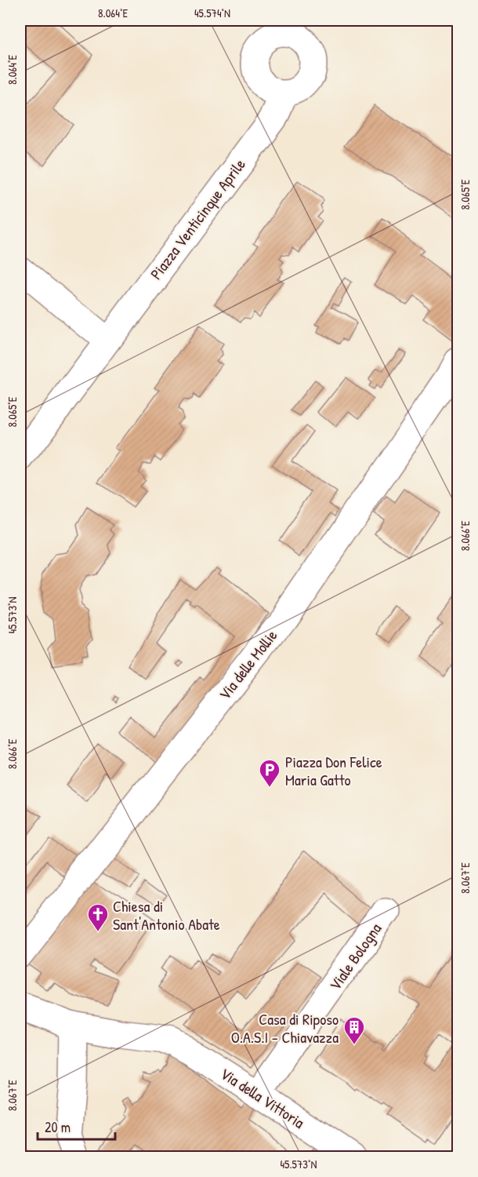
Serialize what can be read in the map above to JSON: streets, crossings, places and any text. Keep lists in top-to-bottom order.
{
  "streets": {
    "street": [
      "Piazza Venticinque Aprile",
      "Via delle Mollie",
      "Viale Bologna",
      "Via della Vittoria"
    ]
  },
  "crossings": [
    ["Viale Bologna", "Via della Vittoria"]
  ],
  "places": {
    "parking": ["Piazza Don Felice Maria Gatto"],
    "church": ["Chiesa di Sant'Antonio Abate"],
    "building": ["Casa di Riposo O.A.S.I - Chiavazza"]
  },
  "scale_bar": "20 m",
  "coordinates": [
    "8.064°E",
    "45.574°N",
    "8.065°E",
    "8.066°E",
    "45.573°N",
    "8.067°E"
  ]
}
